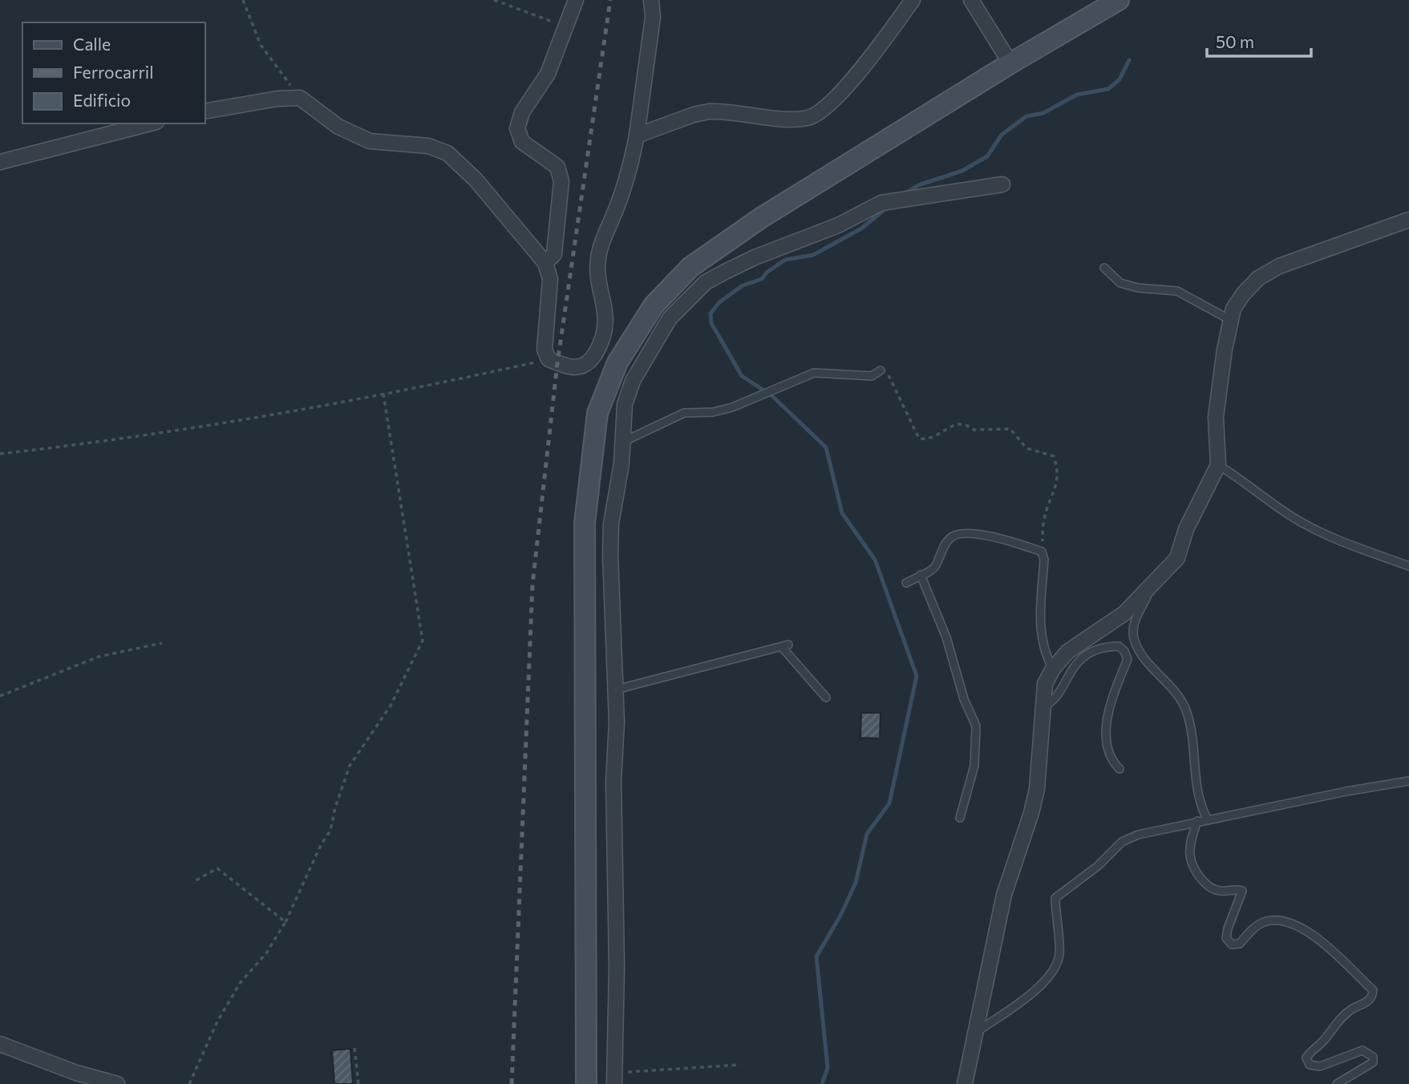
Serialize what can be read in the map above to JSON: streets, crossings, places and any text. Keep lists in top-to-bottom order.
{
  "legend": ["Calle", "Ferrocarril", "Edificio"],
  "scale_bar": "50 m"
}
